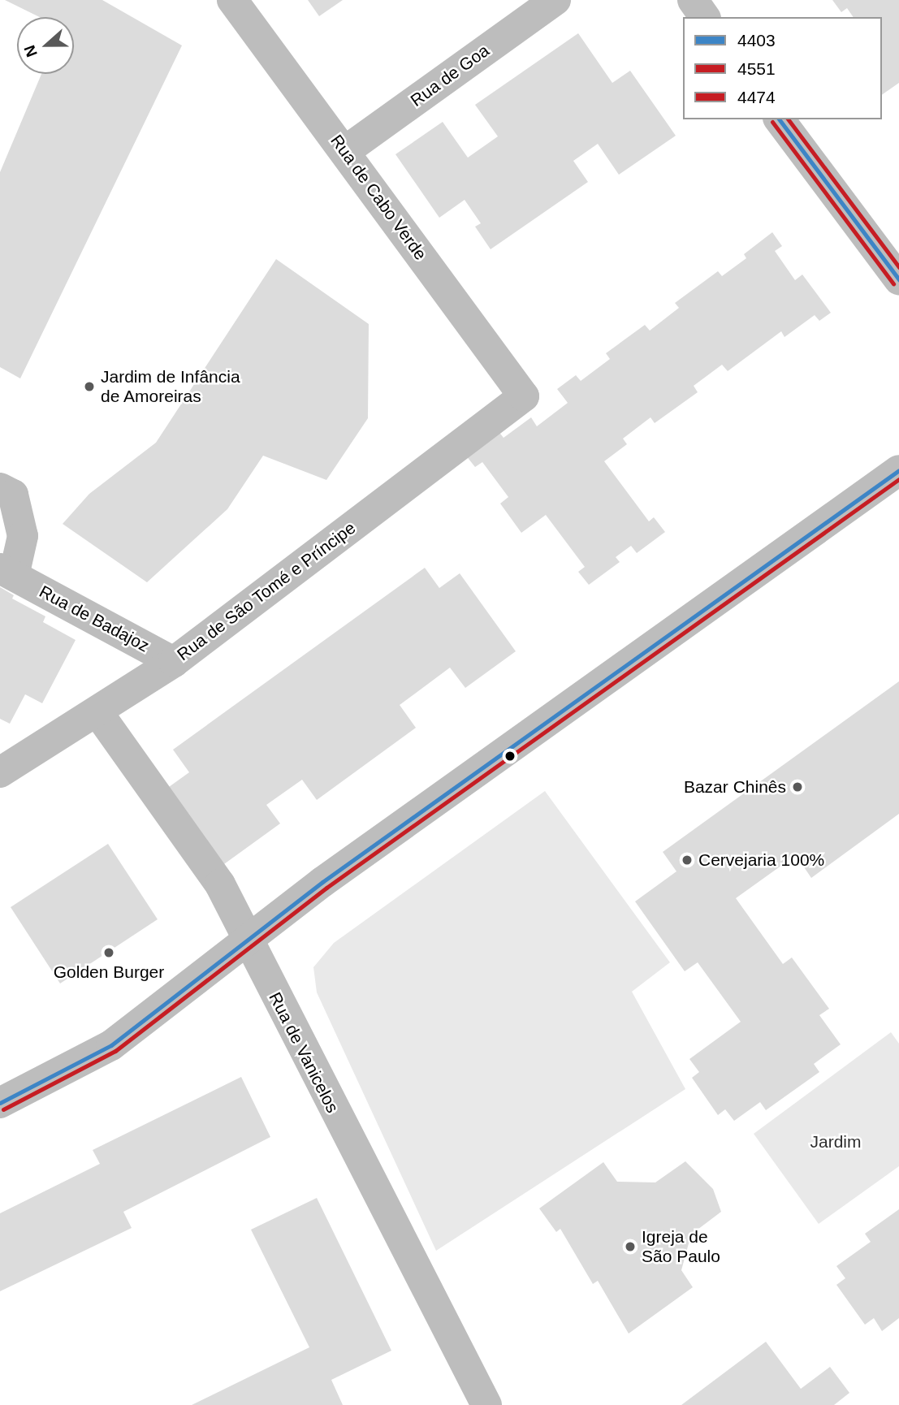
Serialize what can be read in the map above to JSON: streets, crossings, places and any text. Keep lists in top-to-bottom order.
{
  "streets": {
    "street": [
      "Rua de Goa",
      "Rua de Cabo Verde",
      "Rua de São Tomé e Príncipe",
      "Rua de Badajoz",
      "Rua de Vanicelos"
    ]
  },
  "crossings": [
    ["Rua de Goa", "Rua de Cabo Verde"],
    ["Rua de Cabo Verde", "Rua de São Tomé e Príncipe"],
    ["Rua de São Tomé e Príncipe", "Rua de Badajoz"],
    ["Rua de São Tomé e Príncipe", "Rua de Vanicelos"]
  ],
  "parks": ["Jardim"],
  "places": [
    "Jardim de Infância de Amoreiras",
    "Bazar Chinês",
    "Cervejaria 100%",
    "Golden Burger",
    "Igreja de São Paulo"
  ],
  "lines": ["transit line 4403", "transit line 4474", "transit line 4551"],
  "legend": ["4403", "4551", "4474"],
  "north": "left"
}
